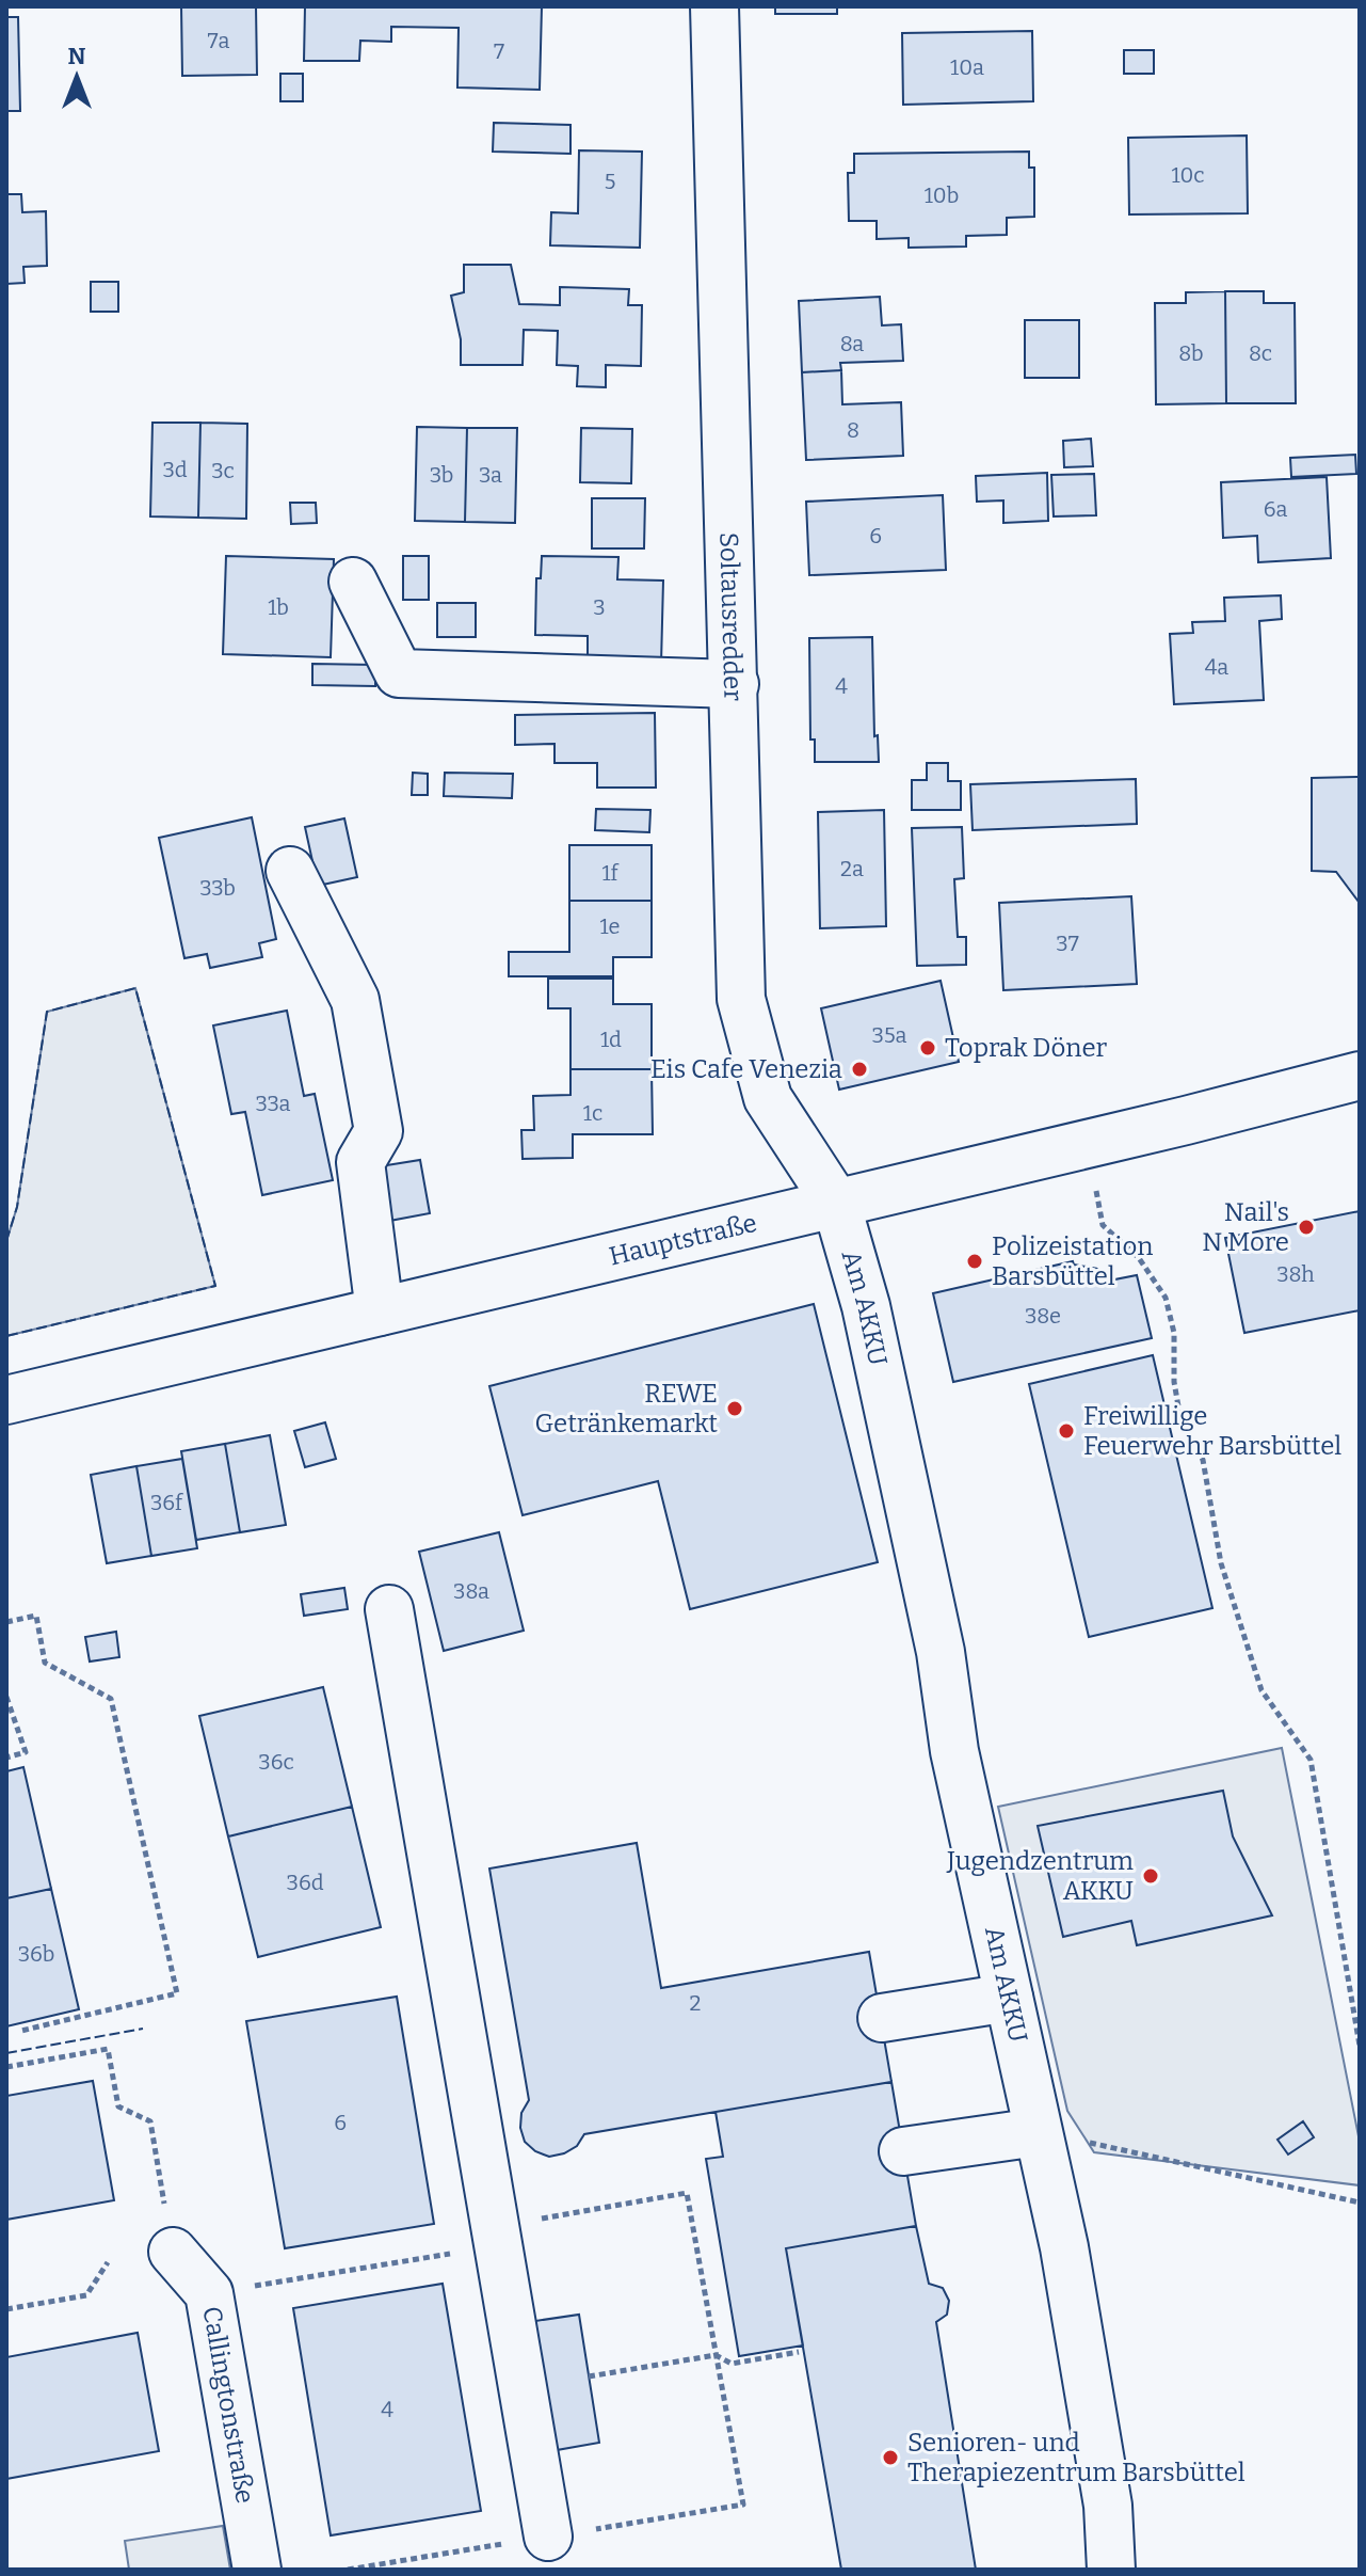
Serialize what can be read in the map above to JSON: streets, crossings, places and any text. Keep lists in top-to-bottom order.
{
  "streets": {
    "street": [
      "Soltausredder",
      "Hauptstraße",
      "Am AKKU",
      "Callingtonstraße"
    ]
  },
  "crossings": [
    ["Soltausredder", "Hauptstraße"],
    ["Soltausredder", "Am AKKU"],
    ["Hauptstraße", "Am AKKU"]
  ],
  "places": [
    "Toprak Döner",
    "Eis Cafe Venezia",
    "Nail's N More",
    "Polizeistation Barsbüttel",
    "REWE Getränkemarkt",
    "Freiwillige Feuerwehr Barsbüttel",
    "Jugendzentrum AKKU",
    "Senioren- und Therapiezentrum Barsbüttel"
  ],
  "house_numbers": [
    "7a",
    "7",
    "10a",
    "10c",
    "5",
    "10b",
    "8a",
    "8b",
    "8c",
    "8",
    "3d",
    "3c",
    "3b",
    "3a",
    "6a",
    "6",
    "1b",
    "3",
    "4a",
    "4",
    "2a",
    "1f",
    "33b",
    "1e",
    "37",
    "35a",
    "1d",
    "33a",
    "1c",
    "38h",
    "38e",
    "36f",
    "38a",
    "36c",
    "36d",
    "36b",
    "2",
    "6",
    "4"
  ],
  "north": "top"
}
